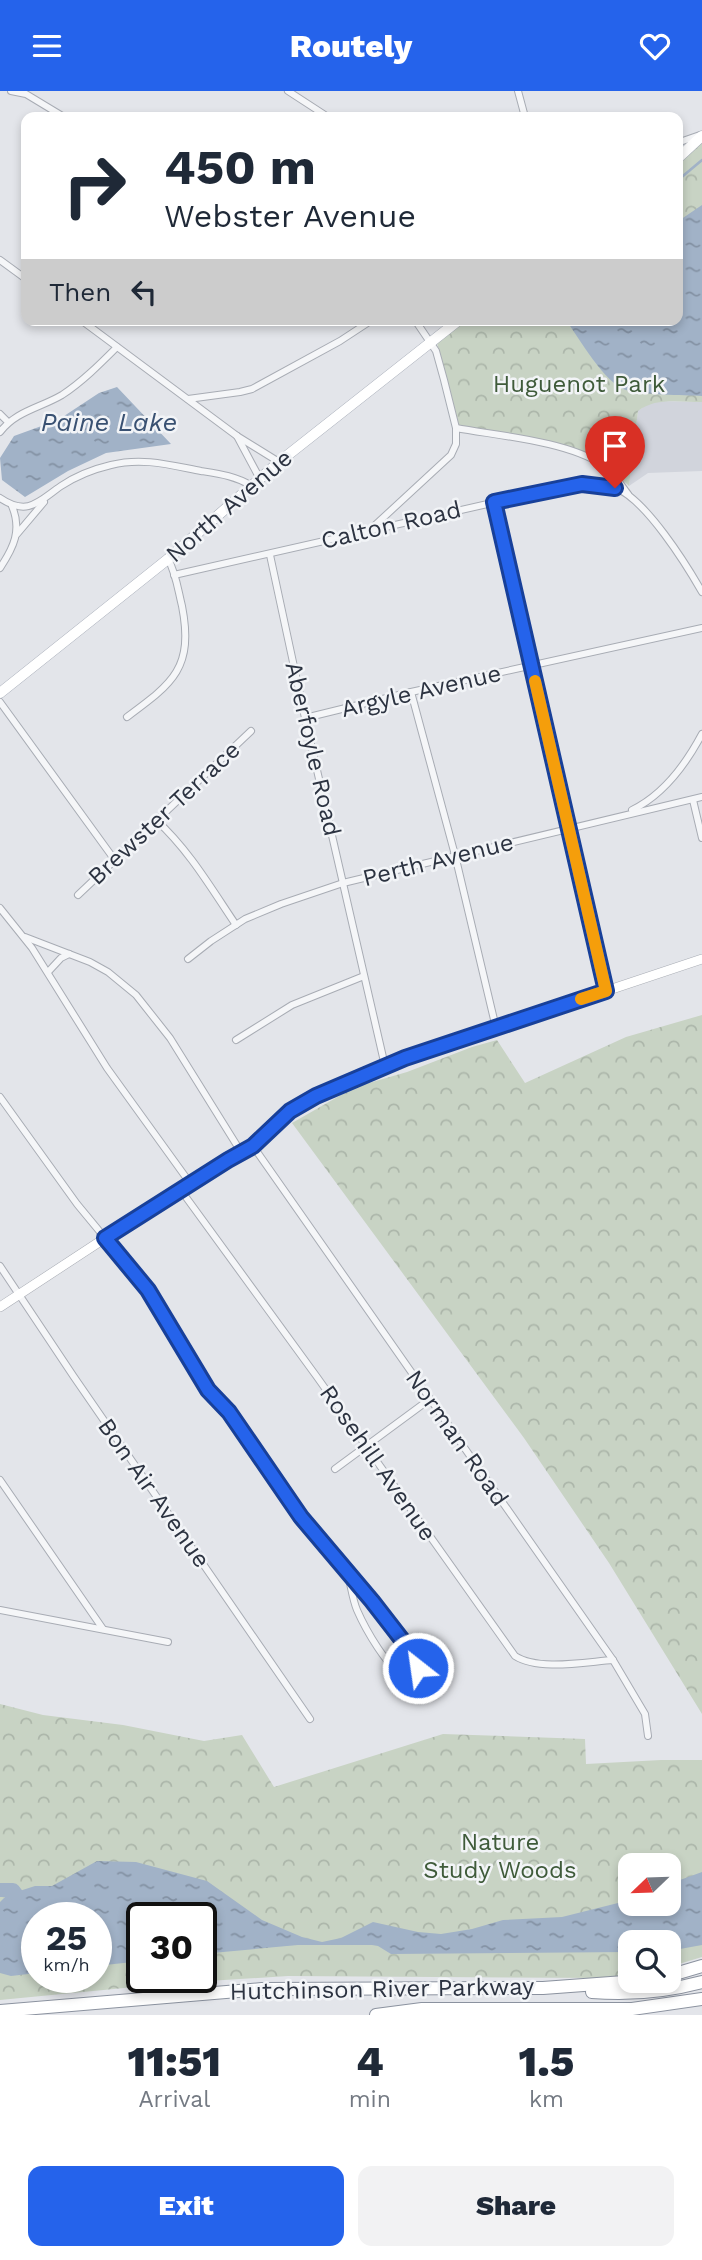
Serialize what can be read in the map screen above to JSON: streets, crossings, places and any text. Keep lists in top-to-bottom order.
{
  "streets": {
    "highway": ["Hutchinson River Parkway"],
    "main road": ["North Avenue"],
    "street": [
      "Calton Road",
      "Argyle Avenue",
      "Aberfoyle Road",
      "Brewster Terrace",
      "Perth Avenue",
      "Norman Road",
      "Rosehill Avenue",
      "Bon Air Avenue"
    ]
  },
  "crossings": [
    ["Calton Road", "Aberfoyle Road"],
    ["Argyle Avenue", "Aberfoyle Road"],
    ["Aberfoyle Road", "Perth Avenue"],
    ["Norman Road", "Rosehill Avenue"]
  ],
  "water": ["Paine Lake"],
  "parks": ["Huguenot Park", "Nature Study Woods"],
  "north": "bottom left",
  "page": {
    "header": "Routely",
    "turn": ["450 m", "Webster Avenue"],
    "then": "Then",
    "speed": "25 km/h",
    "limit": "30",
    "eta": [
      "11:51",
      "Arrival",
      "4",
      "min",
      "1.5",
      "km"
    ],
    "buttons": ["Exit", "Share"]
  }
}
